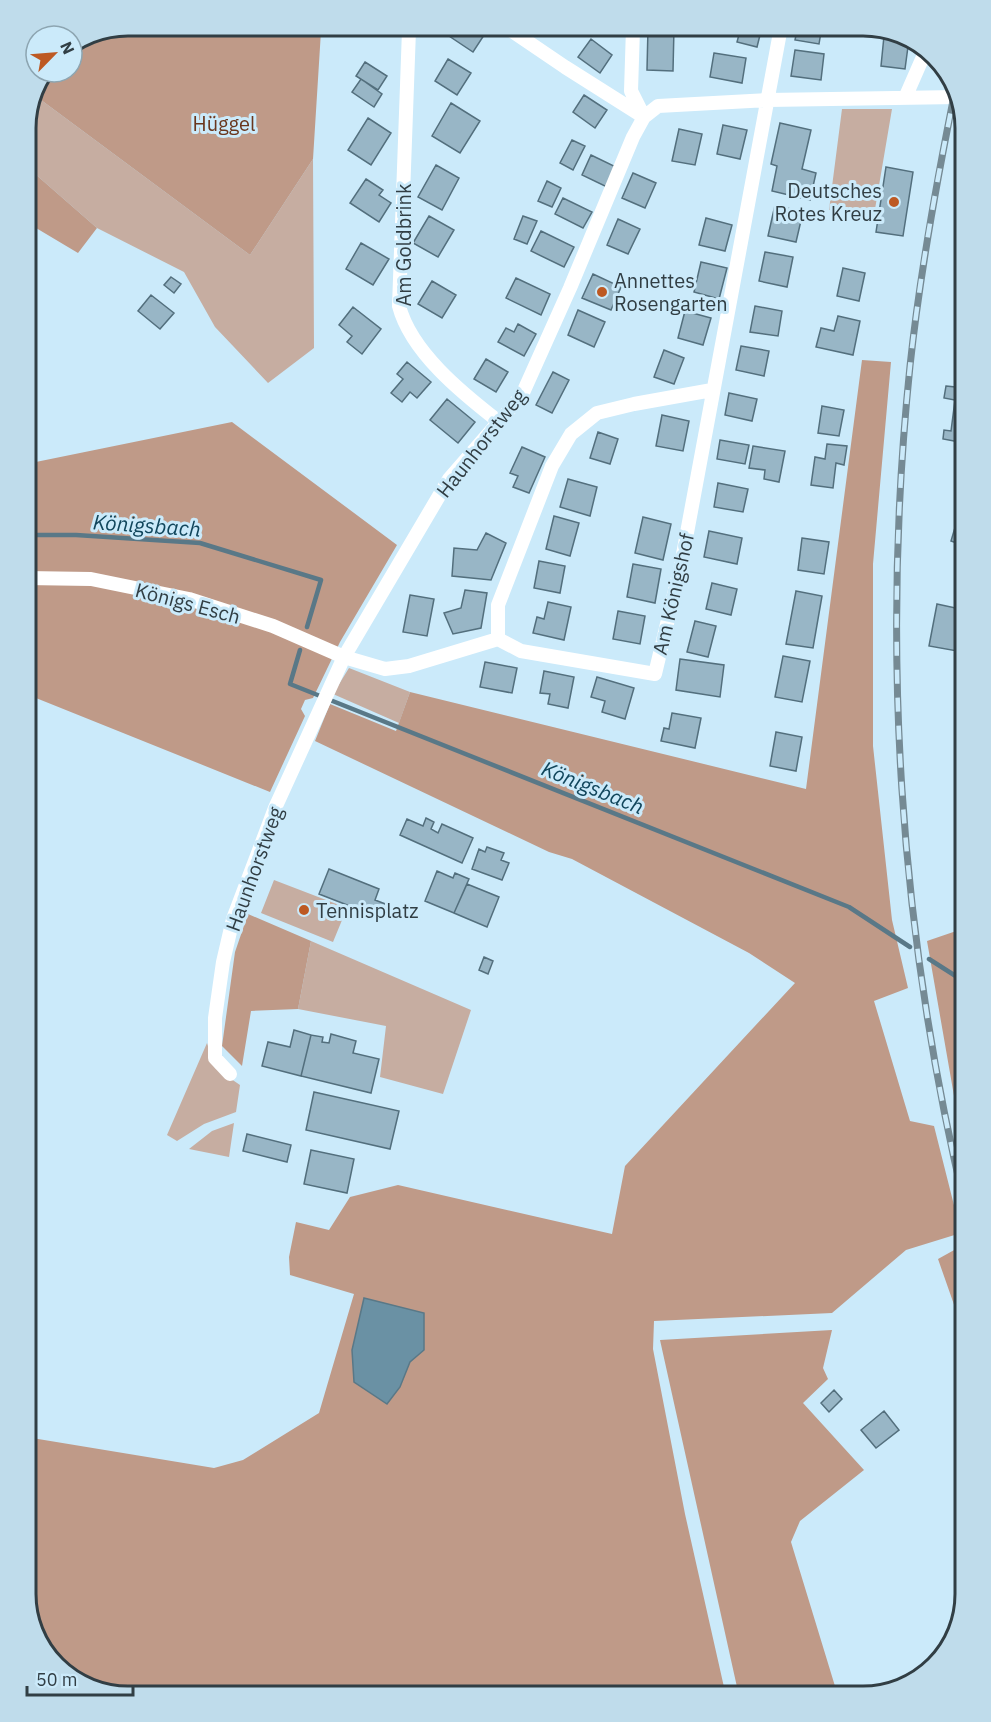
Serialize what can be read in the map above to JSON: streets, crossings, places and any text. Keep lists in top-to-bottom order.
{
  "streets": {
    "street": [
      "Am Goldbrink",
      "Haunhorstweg",
      "Am Königshof",
      "Königs Esch"
    ]
  },
  "crossings": [
    ["Am Goldbrink", "Haunhorstweg"],
    ["Haunhorstweg", "Königs Esch"]
  ],
  "water": ["Königsbach"],
  "parks": ["Hüggel"],
  "places": ["Deutsches Rotes Kreuz", "Annettes Rosengarten", "Tennisplatz"],
  "scale_bar": "50 m",
  "north": "top right"
}
